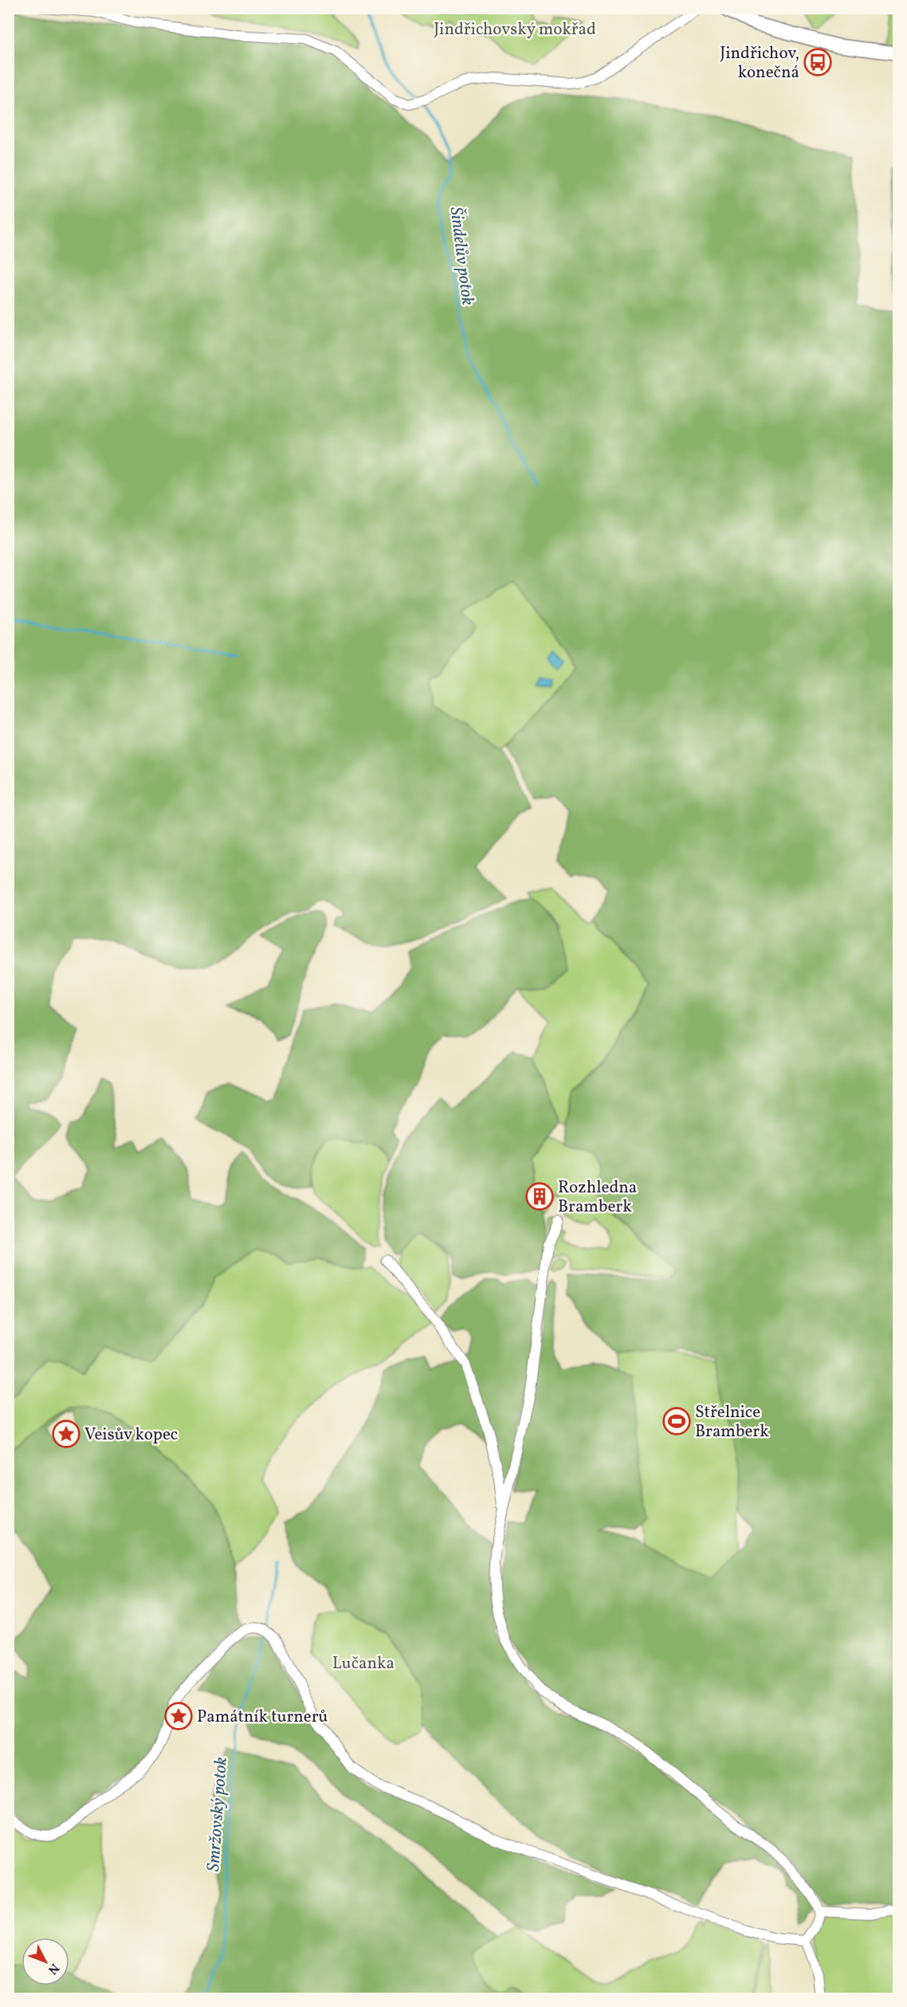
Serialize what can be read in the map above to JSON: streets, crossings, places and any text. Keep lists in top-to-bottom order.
{
  "water": ["Šindelův potok", "Smržovský potok"],
  "parks": ["Jindřichovský mokřad", "Lučanka"],
  "places": {
    "bus stop": ["Jindřichov, konečná"],
    "building": ["Rozhledna Bramberk"],
    "sports": ["Střelnice Bramberk"],
    "place": ["Veisův kopec", "Památník turnerů"]
  },
  "north": "bottom right"
}
